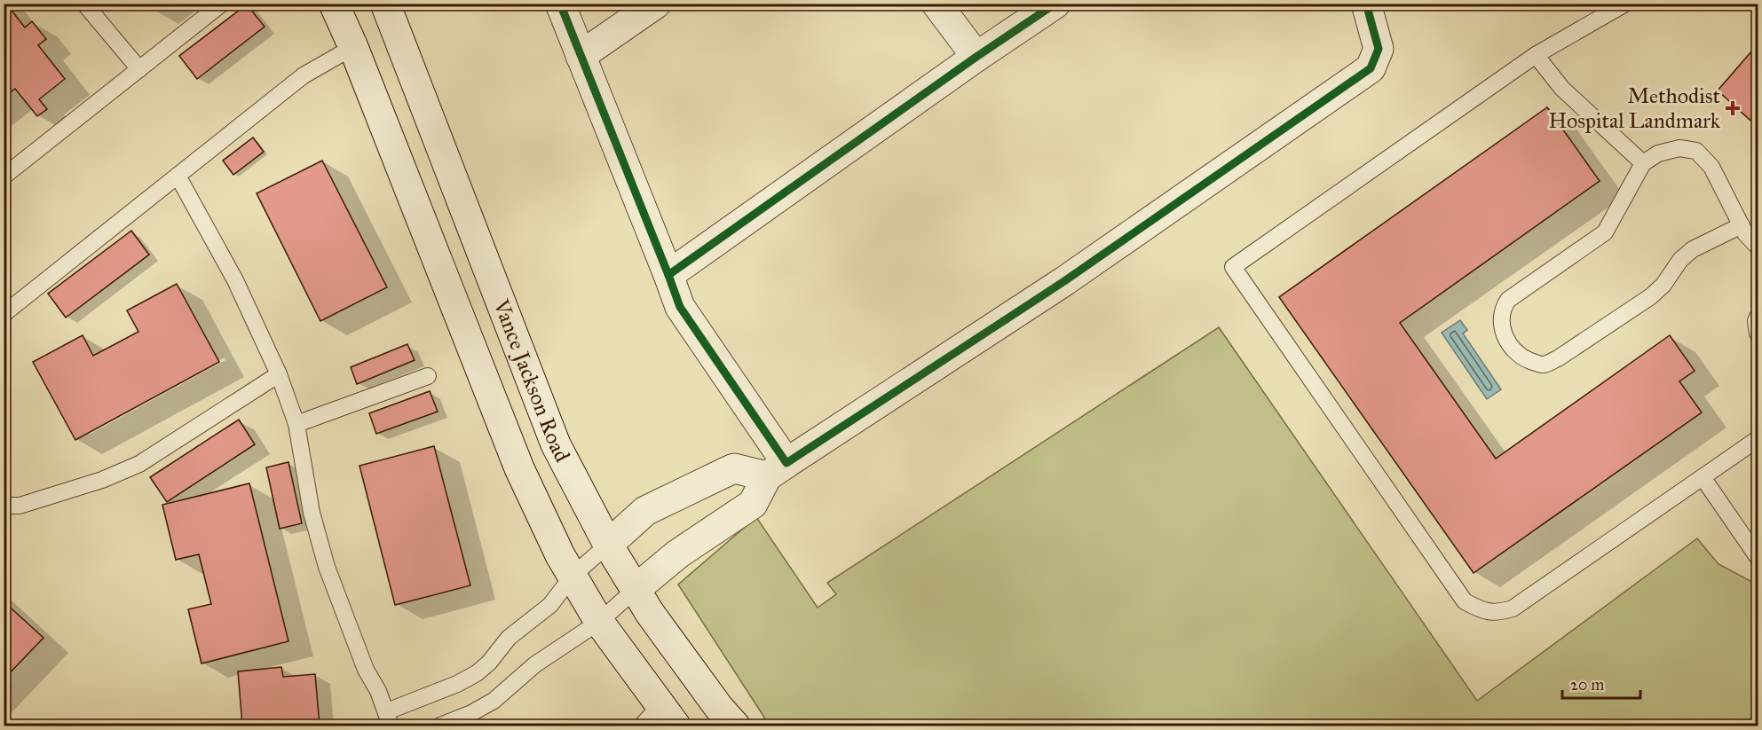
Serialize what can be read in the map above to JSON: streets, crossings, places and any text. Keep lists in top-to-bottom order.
{
  "streets": {
    "street": ["Vance Jackson Road"]
  },
  "places": {
    "health": ["Methodist Hospital Landmark"]
  },
  "scale_bar": "20 m"
}
